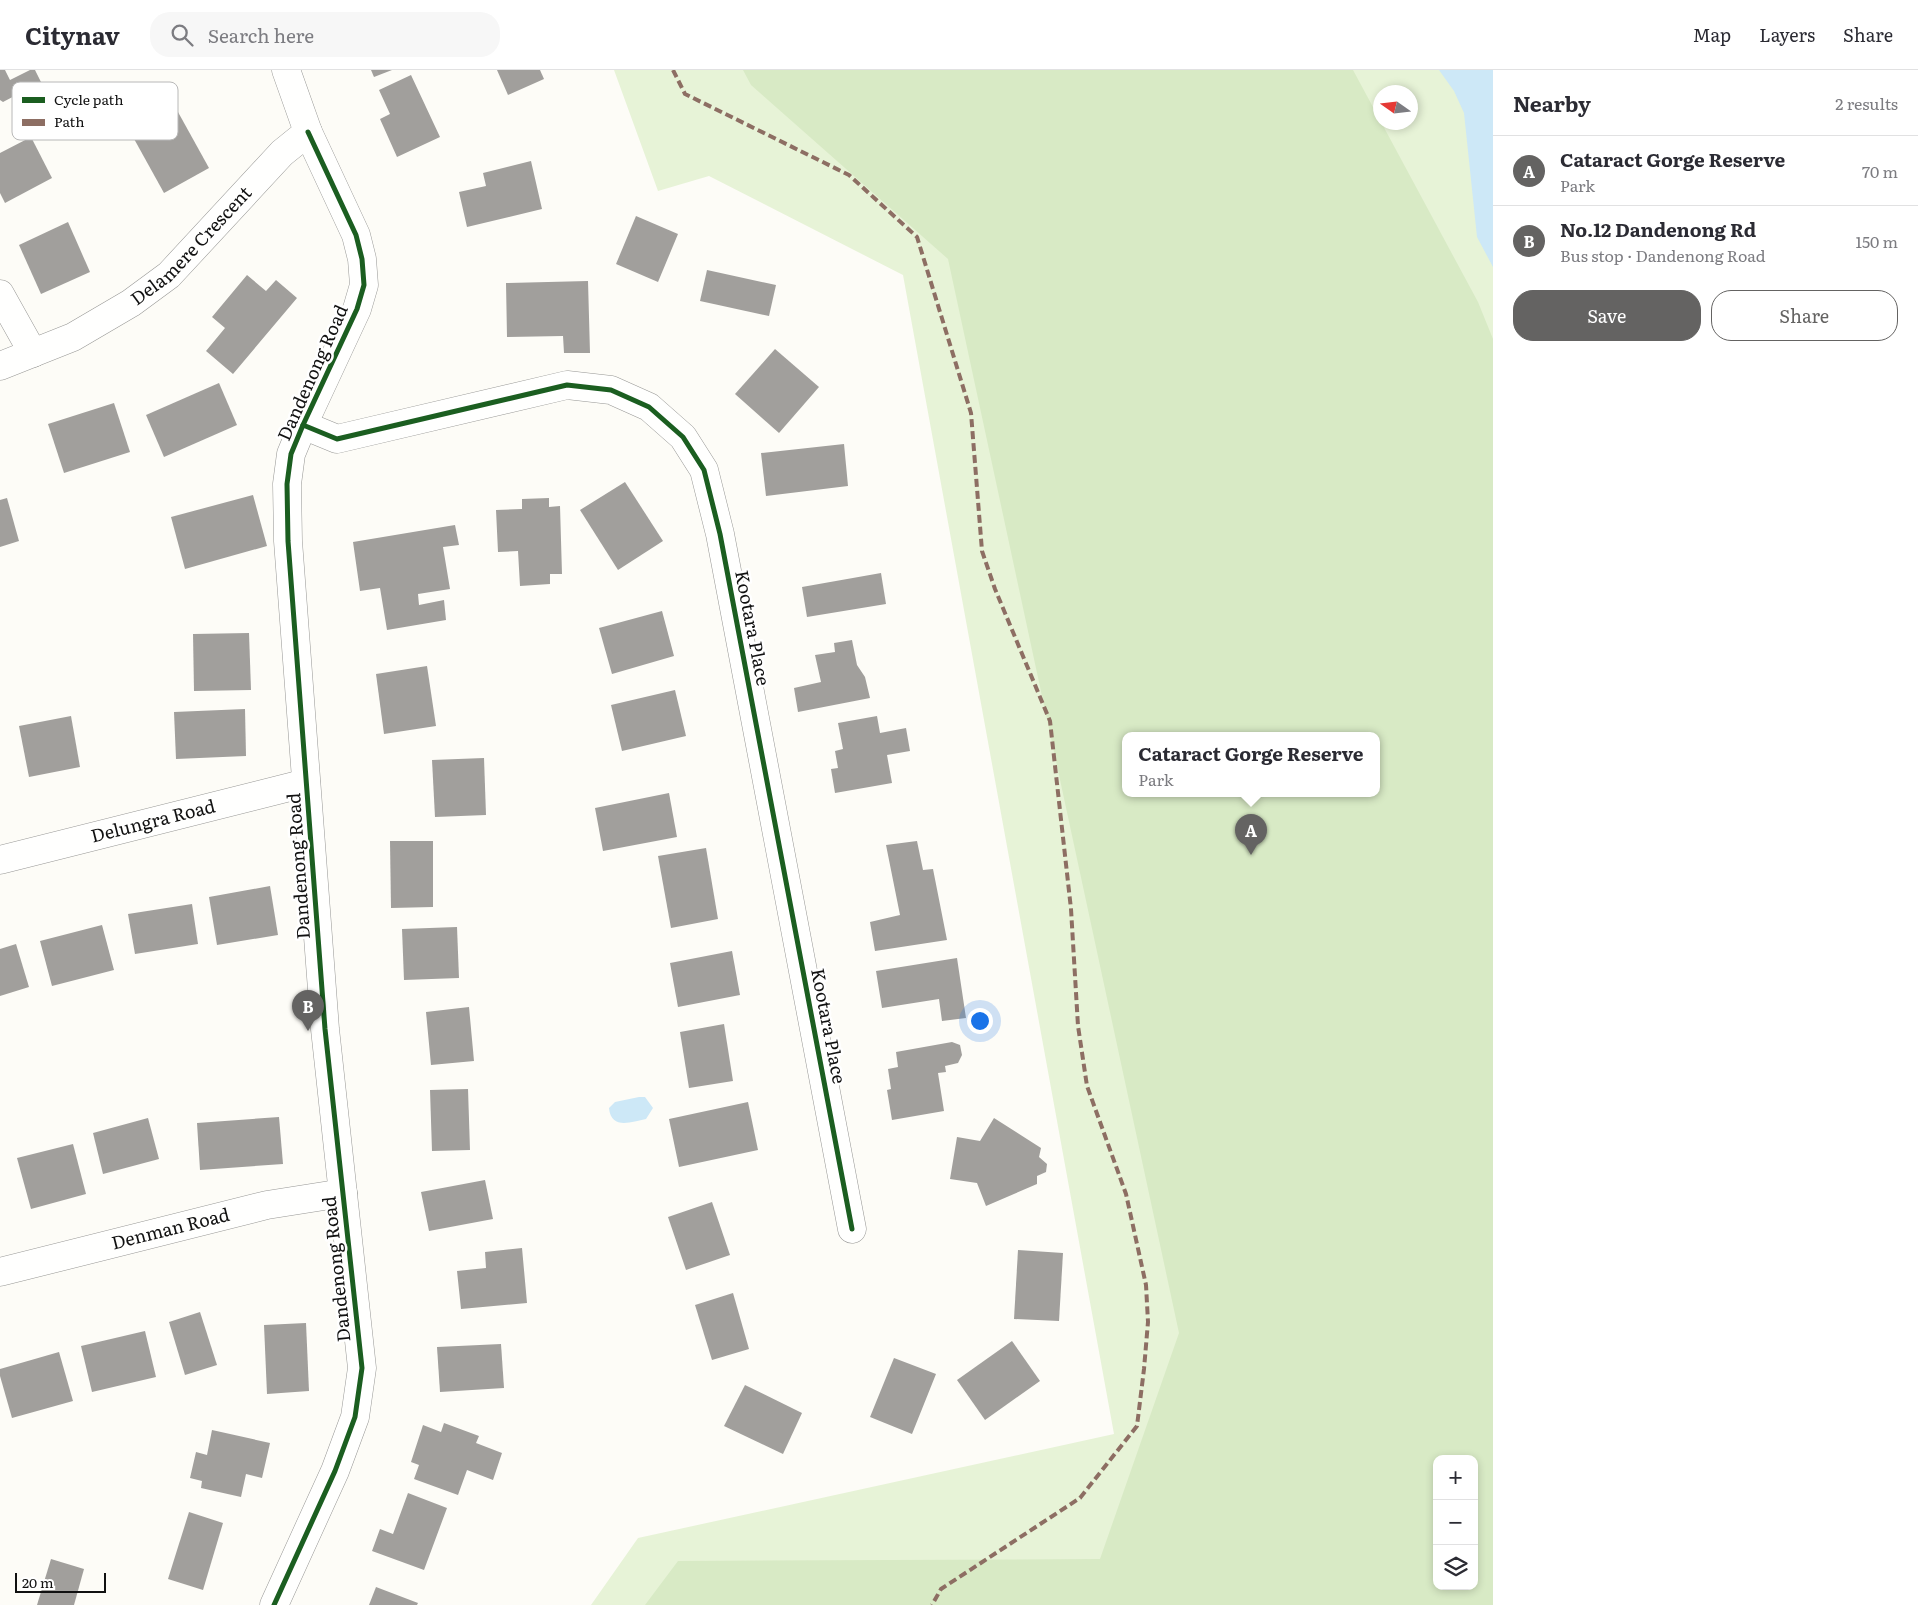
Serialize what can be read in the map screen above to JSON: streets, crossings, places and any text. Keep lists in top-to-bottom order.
{
  "streets": {
    "street": [
      "Delamere Crescent",
      "Dandenong Road",
      "Kootara Place",
      "Delungra Road",
      "Denman Road"
    ]
  },
  "crossings": [
    ["Delamere Crescent", "Dandenong Road"],
    ["Dandenong Road", "Kootara Place"],
    ["Dandenong Road", "Delungra Road"],
    ["Dandenong Road", "Denman Road"]
  ],
  "legend": ["Cycle path", "Path"],
  "scale_bar": "20 m",
  "north": "left",
  "page": {
    "header": "Citynav",
    "search": "Search here",
    "nav": ["Map", "Layers", "Share"],
    "heading": ["Nearby", "2 results"],
    "list": [
      {
        "mark": "A",
        "name": "Cataract Gorge Reserve",
        "note": "Park",
        "value": "70 m"
      },
      {
        "mark": "B",
        "name": "No.12 Dandenong Rd",
        "note": "Bus stop · Dandenong Road",
        "value": "150 m"
      }
    ],
    "buttons": ["Save", "Share"],
    "popup": ["Cataract Gorge Reserve", "Park"],
    "pins": ["A", "B"],
    "map_buttons": ["+", "−"],
    "scale": "20 m"
  }
}
